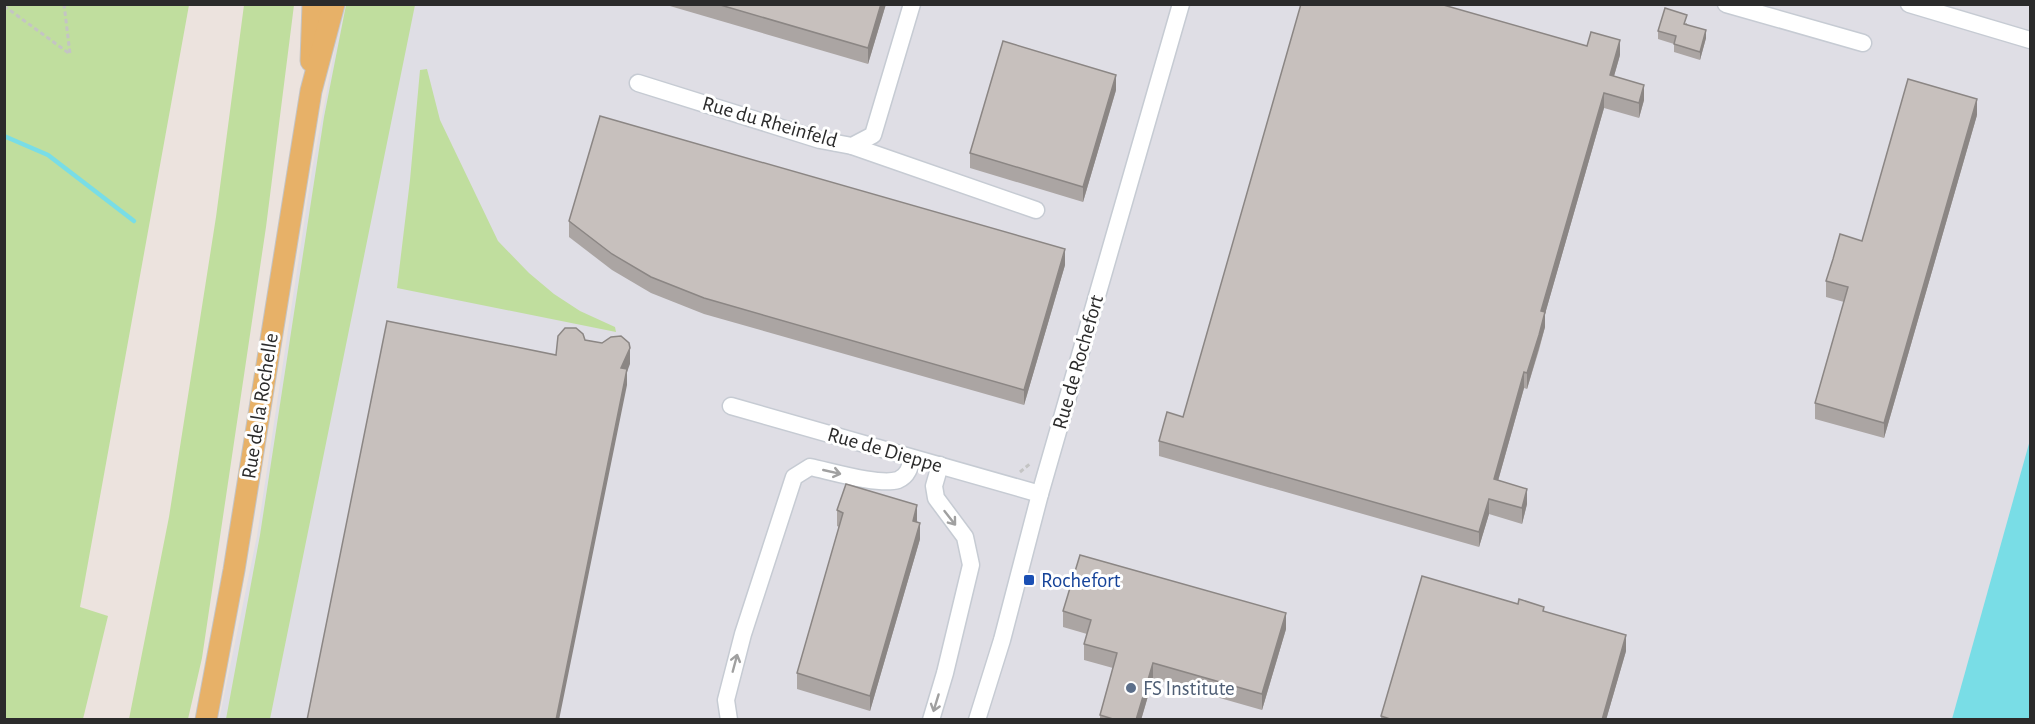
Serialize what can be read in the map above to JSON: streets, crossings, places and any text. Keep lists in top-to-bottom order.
{
  "streets": {
    "main road": ["Rue de la Rochelle"],
    "street": ["Rue du Rheinfeld", "Rue de Rochefort", "Rue de Dieppe"]
  },
  "crossings": [
    ["Rue de Rochefort", "Rue de Dieppe"]
  ],
  "places": {
    "transit": ["Rochefort"],
    "other": ["FS Institute"]
  }
}
